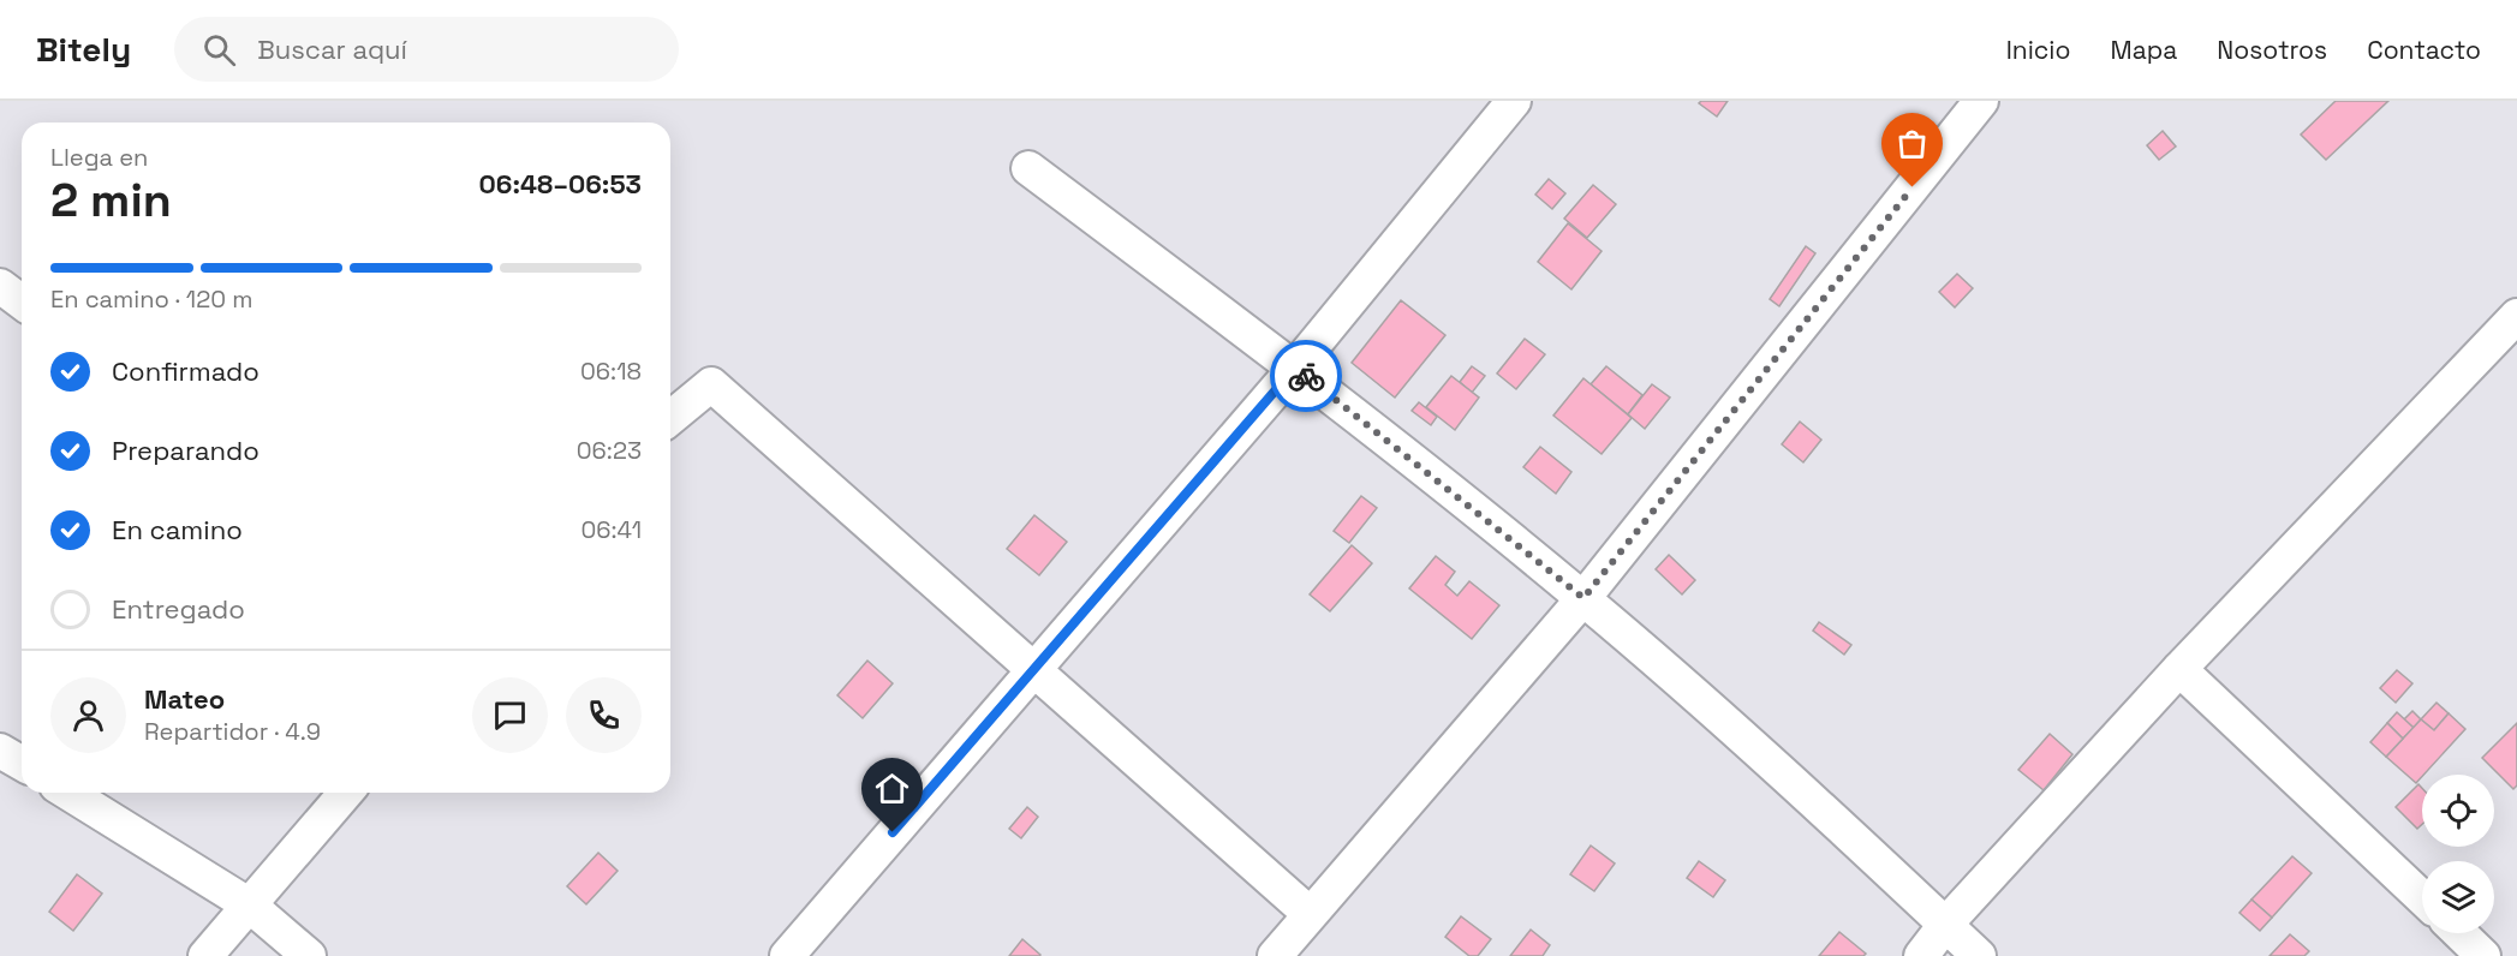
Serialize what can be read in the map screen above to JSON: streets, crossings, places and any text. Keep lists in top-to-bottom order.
{
  "page": {
    "header": "Bitely",
    "search": "Buscar aquí",
    "nav": [
      "Inicio",
      "Mapa",
      "Nosotros",
      "Contacto"
    ],
    "heading": ["2 min", "Llega en", "06:48–06:53"],
    "panel": ["Mateo", "Repartidor · 4.9"],
    "bar": "En camino · 120 m",
    "list": [
      ["Confirmado", "06:18"],
      ["Preparando", "06:23"],
      ["En camino", "06:41"],
      "Entregado"
    ]
  }
}
